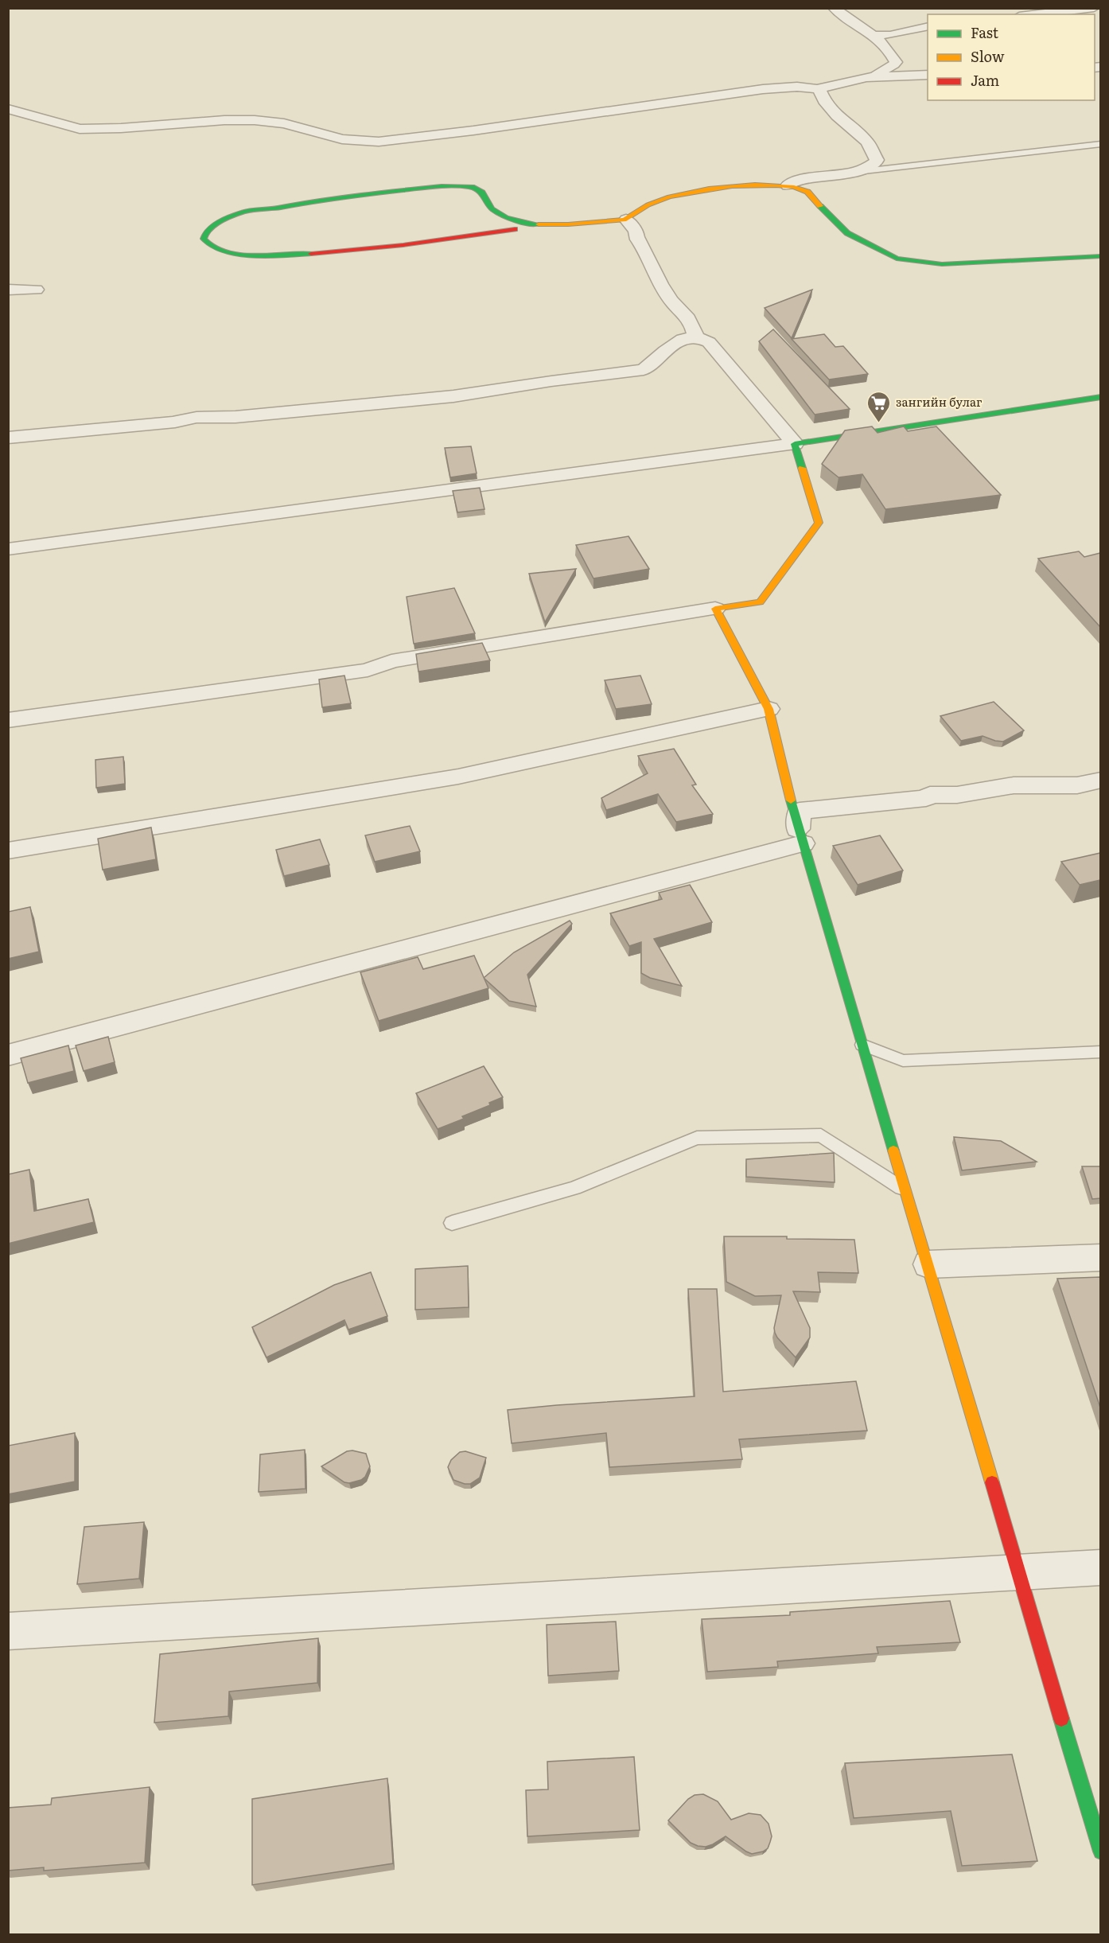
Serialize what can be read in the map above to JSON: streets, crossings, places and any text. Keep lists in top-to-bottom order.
{
  "places": {
    "supermarket": ["зангийн булаг"]
  },
  "legend": ["Fast", "Slow", "Jam"]
}
